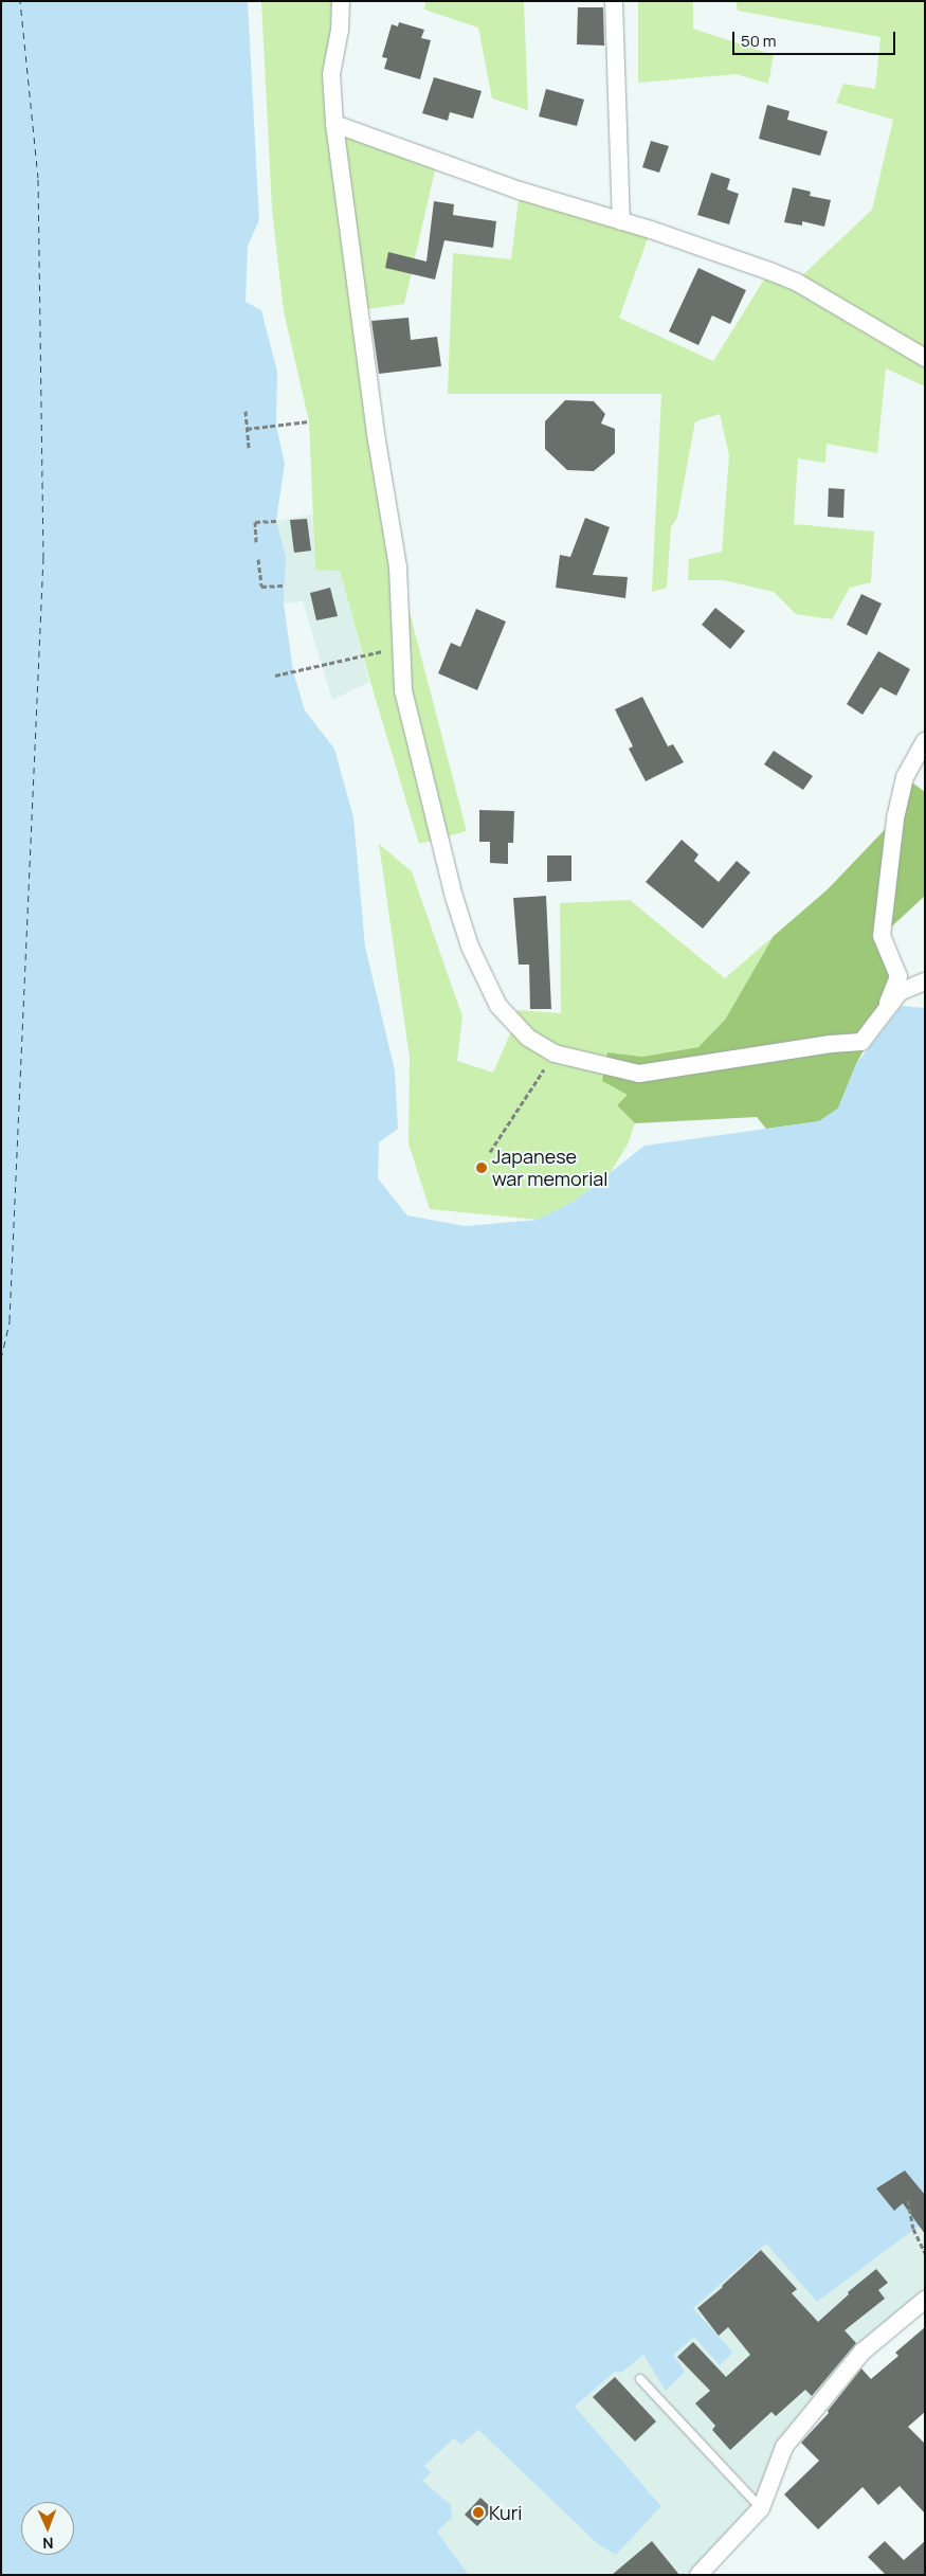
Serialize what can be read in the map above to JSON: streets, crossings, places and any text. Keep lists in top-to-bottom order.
{
  "places": ["Japanese war memorial", "Kuri"],
  "scale_bar": "50 m",
  "north": "bottom"
}
